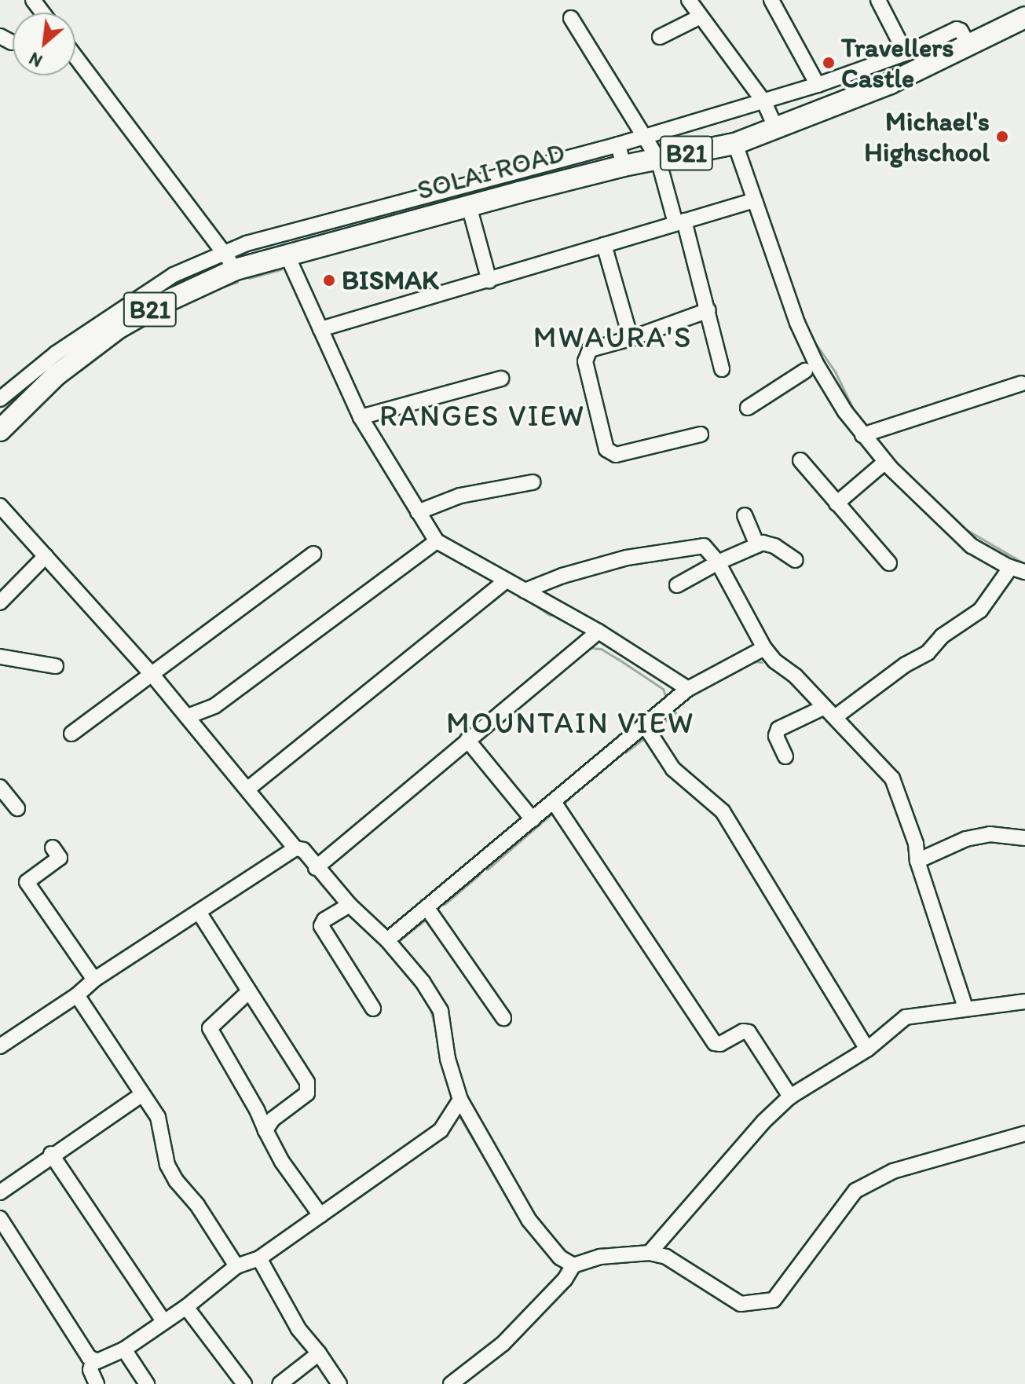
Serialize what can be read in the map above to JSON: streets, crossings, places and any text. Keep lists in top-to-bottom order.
{
  "streets": {
    "highway": ["B21", "SOLAI ROAD"]
  },
  "districts": ["MWAURA'S", "RANGES VIEW", "MOUNTAIN VIEW"],
  "places": ["Travellers Castle", "Michael's Highschool", "BISMAK"],
  "north": "bottom left"
}
